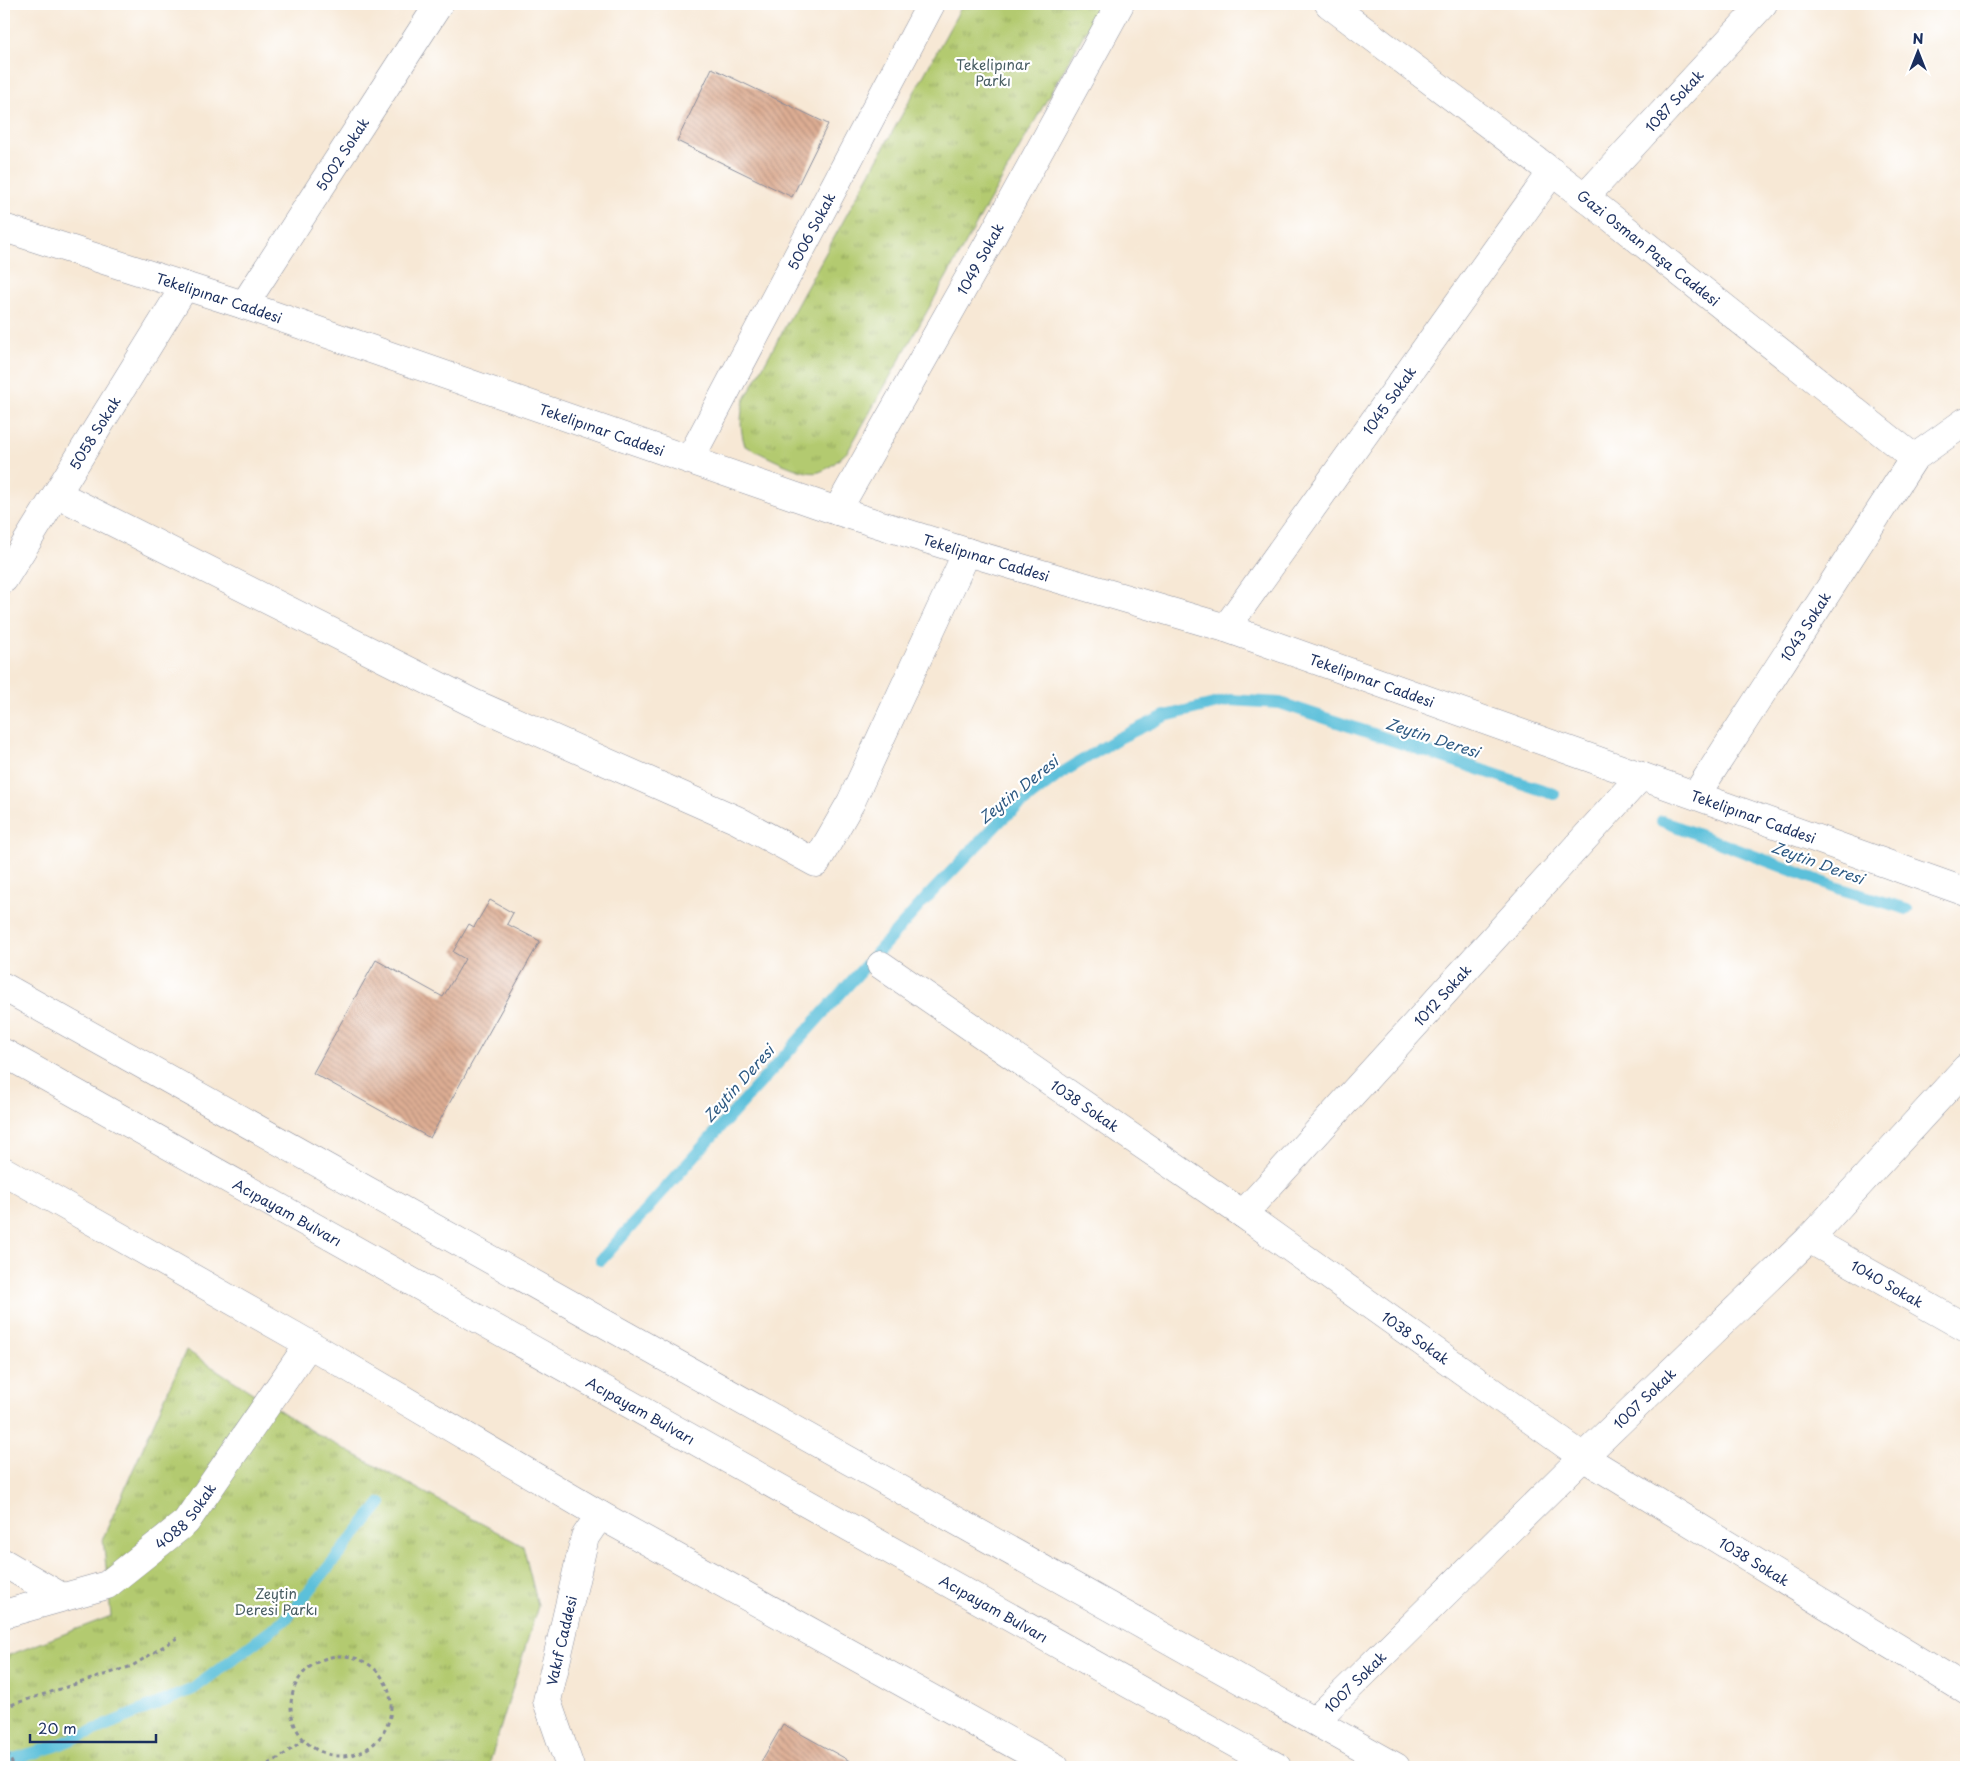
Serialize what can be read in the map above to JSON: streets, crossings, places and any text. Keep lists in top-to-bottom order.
{
  "streets": {
    "street": [
      "1087 Sokak",
      "5002 Sokak",
      "5006 Sokak",
      "Gazi Osman Paşa Caddesi",
      "1049 Sokak",
      "Tekelipınar Caddesi",
      "1045 Sokak",
      "5058 Sokak",
      "1043 Sokak",
      "1012 Sokak",
      "1038 Sokak",
      "Acıpayam Bulvarı",
      "1040 Sokak",
      "1007 Sokak",
      "4088 Sokak",
      "Vakıf Caddesi"
    ]
  },
  "crossings": [
    ["1087 Sokak", "Gazi Osman Paşa Caddesi"],
    ["5002 Sokak", "Tekelipınar Caddesi"],
    ["5006 Sokak", "Tekelipınar Caddesi"],
    ["Gazi Osman Paşa Caddesi", "1045 Sokak"],
    ["Gazi Osman Paşa Caddesi", "1043 Sokak"],
    ["1049 Sokak", "Tekelipınar Caddesi"],
    ["Tekelipınar Caddesi", "1045 Sokak"],
    ["Tekelipınar Caddesi", "5058 Sokak"],
    ["Tekelipınar Caddesi", "1043 Sokak"],
    ["Tekelipınar Caddesi", "1012 Sokak"],
    ["1012 Sokak", "1038 Sokak"],
    ["1038 Sokak", "1007 Sokak"],
    ["1040 Sokak", "1007 Sokak"]
  ],
  "water": ["Zeytin Deresi"],
  "parks": ["Tekelipınar Parkı", "Zeytin Deresi Parkı"],
  "scale_bar": "20 m",
  "north": "top"
}
